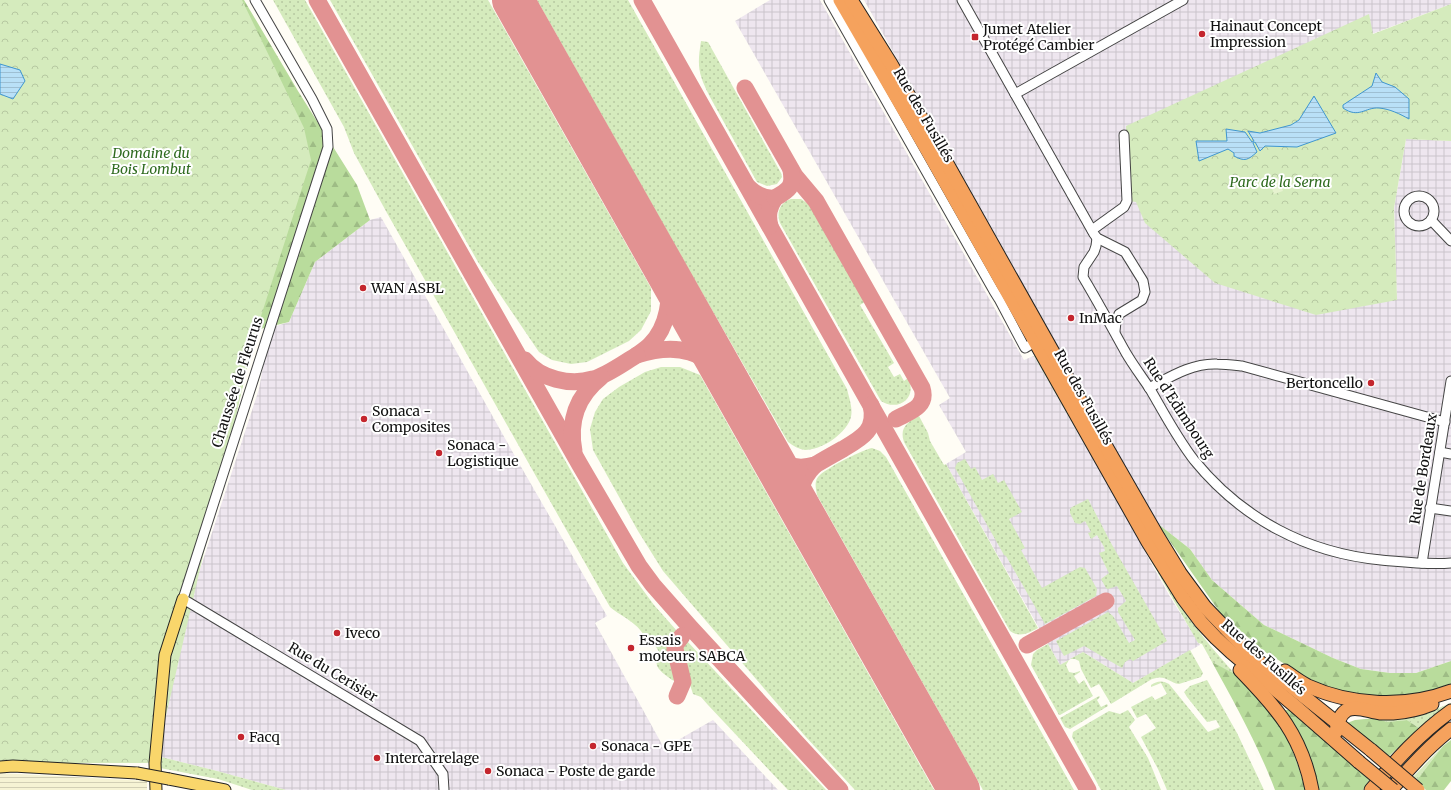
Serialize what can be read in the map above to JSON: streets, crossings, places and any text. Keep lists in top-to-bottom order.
{
  "streets": {
    "highway": ["Rue des Fusillés"],
    "main road": ["Chaussée de Fleurus"],
    "street": ["Rue d'Edimbourg", "Rue de Bordeaux", "Rue du Cerisier"]
  },
  "crossings": [
    ["Chaussée de Fleurus", "Rue du Cerisier"],
    ["Rue d'Edimbourg", "Rue de Bordeaux"]
  ],
  "parks": ["Domaine du Bois Lombut", "Parc de la Serna"],
  "places": {
    "other": [
      "Hainaut Concept Impression",
      "WAN ASBL",
      "InMac",
      "Bertoncello",
      "Sonaca - Composites",
      "Sonaca - Logistique",
      "Iveco",
      "Essais moteurs SABCA",
      "Facq",
      "Sonaca - GPE",
      "Intercarrelage",
      "Sonaca - Poste de garde"
    ],
    "transit": ["Jumet Atelier Protégé Cambier"]
  }
}
